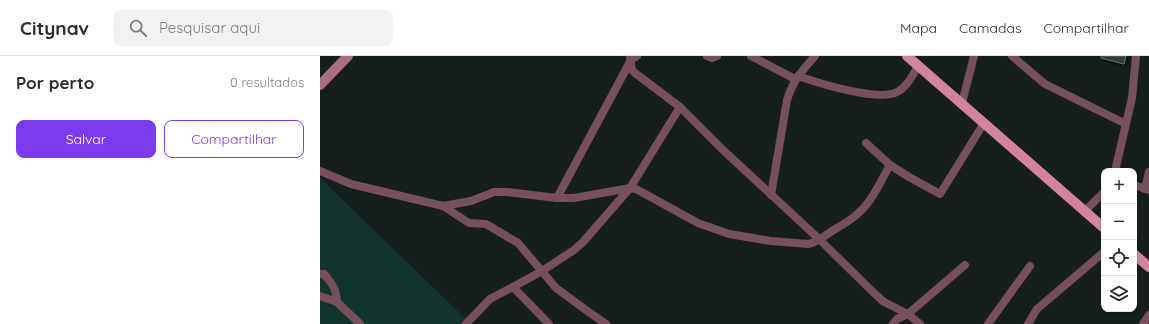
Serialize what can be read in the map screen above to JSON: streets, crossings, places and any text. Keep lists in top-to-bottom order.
{
  "page": {
    "header": "Citynav",
    "search": "Pesquisar aqui",
    "nav": ["Mapa", "Camadas", "Compartilhar"],
    "heading": ["Por perto", "0 resultados"],
    "buttons": ["Salvar", "Compartilhar"],
    "map_buttons": ["+", "−"]
  }
}
